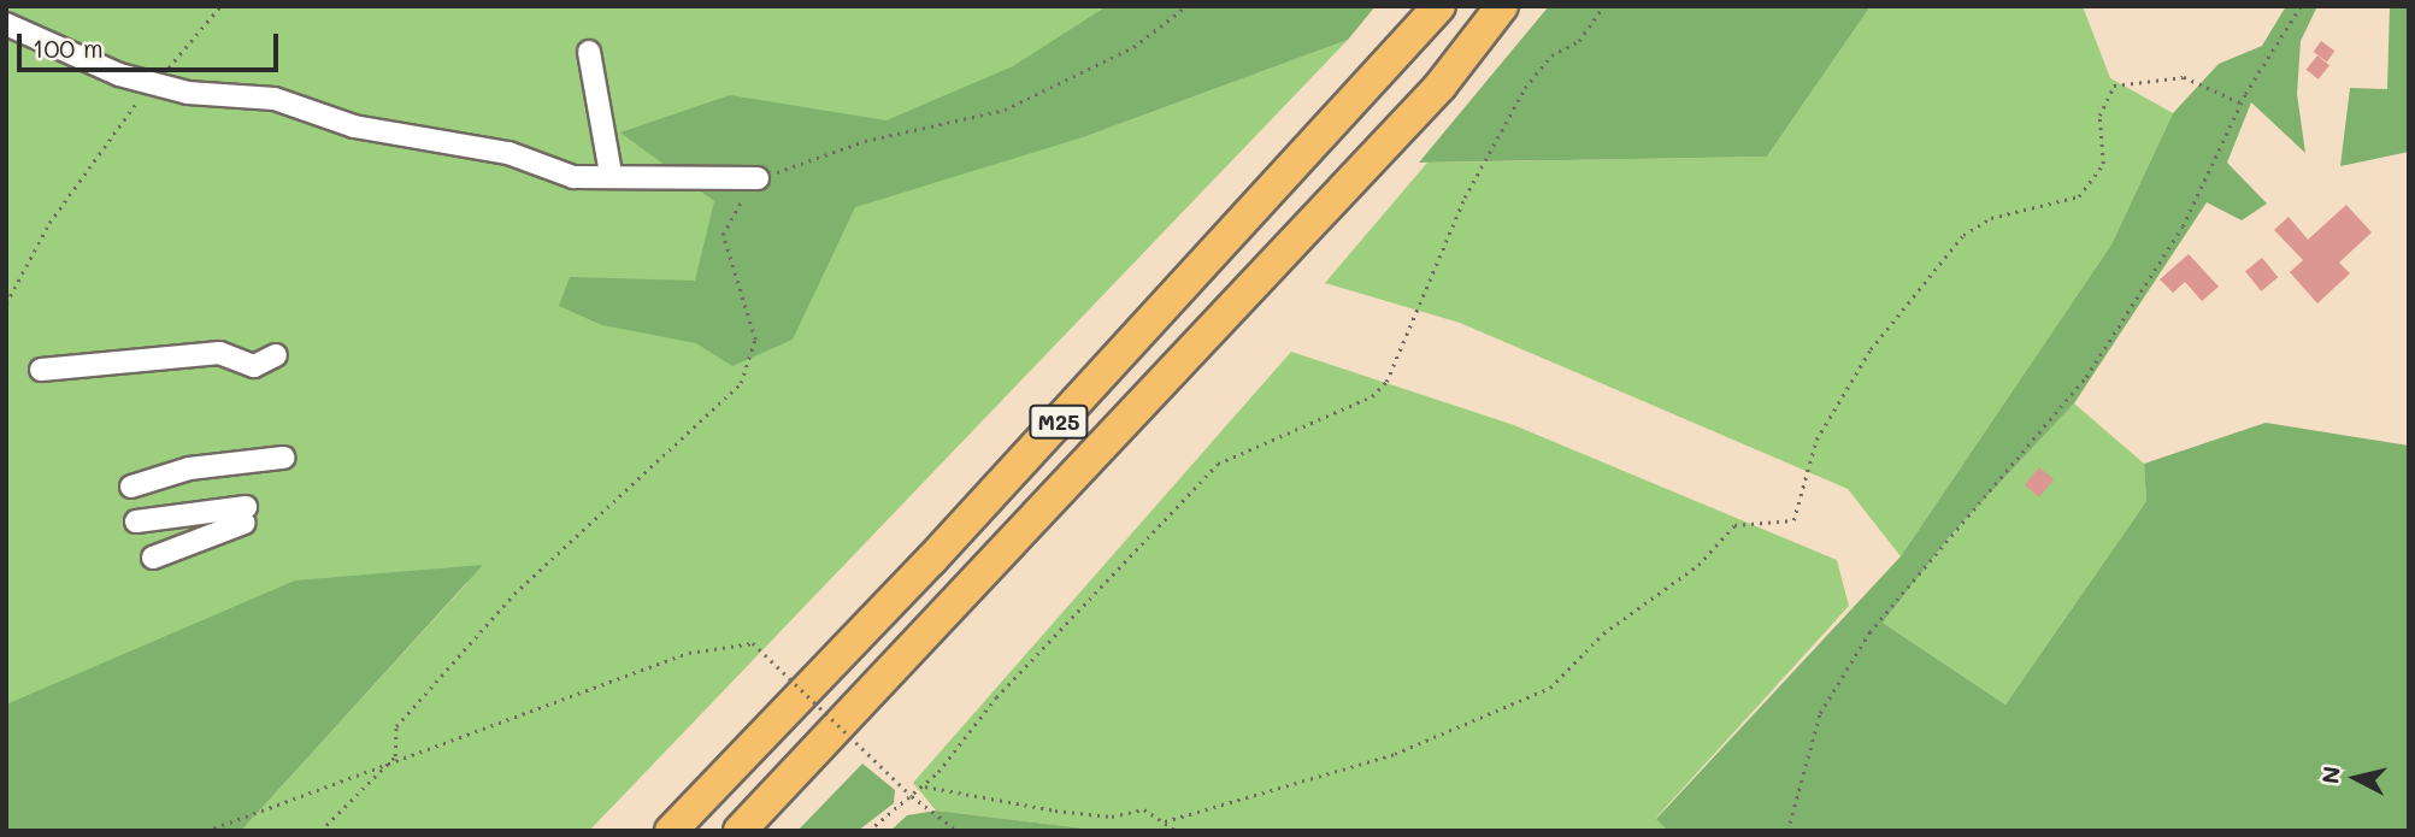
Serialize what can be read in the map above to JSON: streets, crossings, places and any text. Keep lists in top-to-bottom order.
{
  "streets": {
    "highway": ["M25"]
  },
  "scale_bar": "100 m",
  "north": "left"
}
